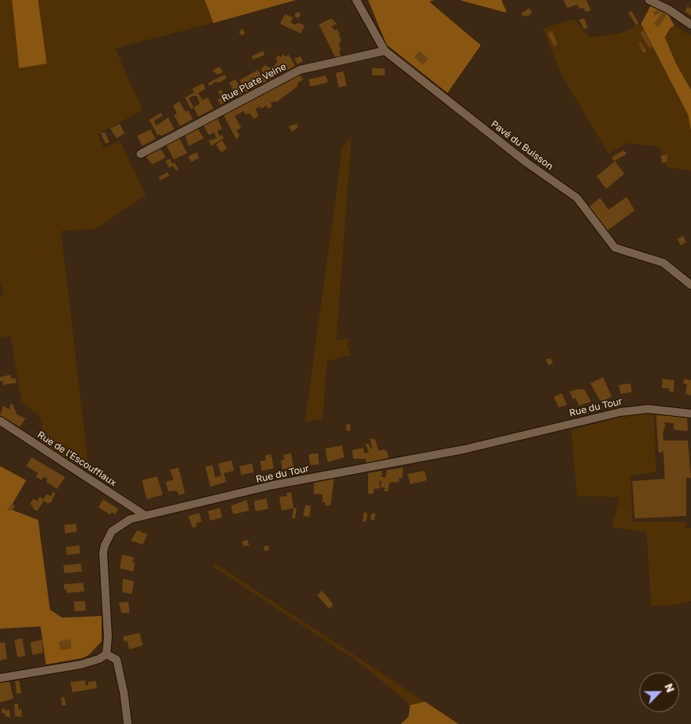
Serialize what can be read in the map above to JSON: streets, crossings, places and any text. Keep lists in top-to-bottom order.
{
  "streets": {
    "street": [
      "Rue Plate Veine",
      "Pavé du Buisson",
      "Rue du Tour",
      "Rue de l'Escouffiaux"
    ]
  },
  "crossings": [
    ["Rue Plate Veine", "Pavé du Buisson"],
    ["Rue du Tour", "Rue de l'Escouffiaux"]
  ],
  "north": "top right"
}
